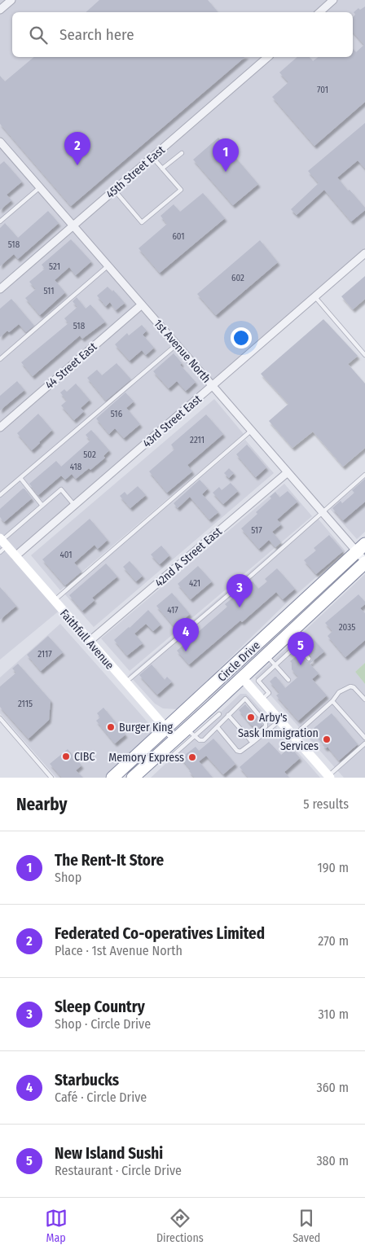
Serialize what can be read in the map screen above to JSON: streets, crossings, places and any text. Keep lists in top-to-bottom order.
{
  "streets": {
    "highway": ["Circle Drive"],
    "street": [
      "45th Street East",
      "1st Avenue North",
      "44 Street East",
      "43rd Street East",
      "42nd A Street East",
      "Faithfull Avenue"
    ]
  },
  "crossings": [
    ["45th Street East", "1st Avenue North"],
    ["1st Avenue North", "44 Street East"],
    ["1st Avenue North", "43rd Street East"],
    ["1st Avenue North", "42nd A Street East"],
    ["1st Avenue North", "Circle Drive"],
    ["43rd Street East", "Faithfull Avenue"],
    ["42nd A Street East", "Faithfull Avenue"],
    ["Faithfull Avenue", "Circle Drive"]
  ],
  "places": [
    "Arby's",
    "Burger King",
    "Sask Immigration Services",
    "CIBC",
    "Memory Express"
  ],
  "house_numbers": [
    "701",
    "601",
    "518",
    "521",
    "602",
    "511",
    "518",
    "516",
    "2211",
    "502",
    "418",
    "517",
    "401",
    "421",
    "417",
    "2035",
    "2117",
    "2115"
  ],
  "page": {
    "search": "Search here",
    "pins": [
      "2",
      "1",
      "3",
      "4",
      "5"
    ],
    "heading": ["Nearby", "5 results"],
    "list": [
      {
        "mark": "1",
        "name": "The Rent-It Store",
        "note": "Shop",
        "value": "190 m"
      },
      {
        "mark": "2",
        "name": "Federated Co-operatives Limited",
        "note": "Place · 1st Avenue North",
        "value": "270 m"
      },
      {
        "mark": "3",
        "name": "Sleep Country",
        "note": "Shop · Circle Drive",
        "value": "310 m"
      },
      {
        "mark": "4",
        "name": "Starbucks",
        "note": "Café · Circle Drive",
        "value": "360 m"
      },
      {
        "mark": "5",
        "name": "New Island Sushi",
        "note": "Restaurant · Circle Drive",
        "value": "380 m"
      }
    ],
    "nav": ["Map", "Directions", "Saved"]
  }
}
